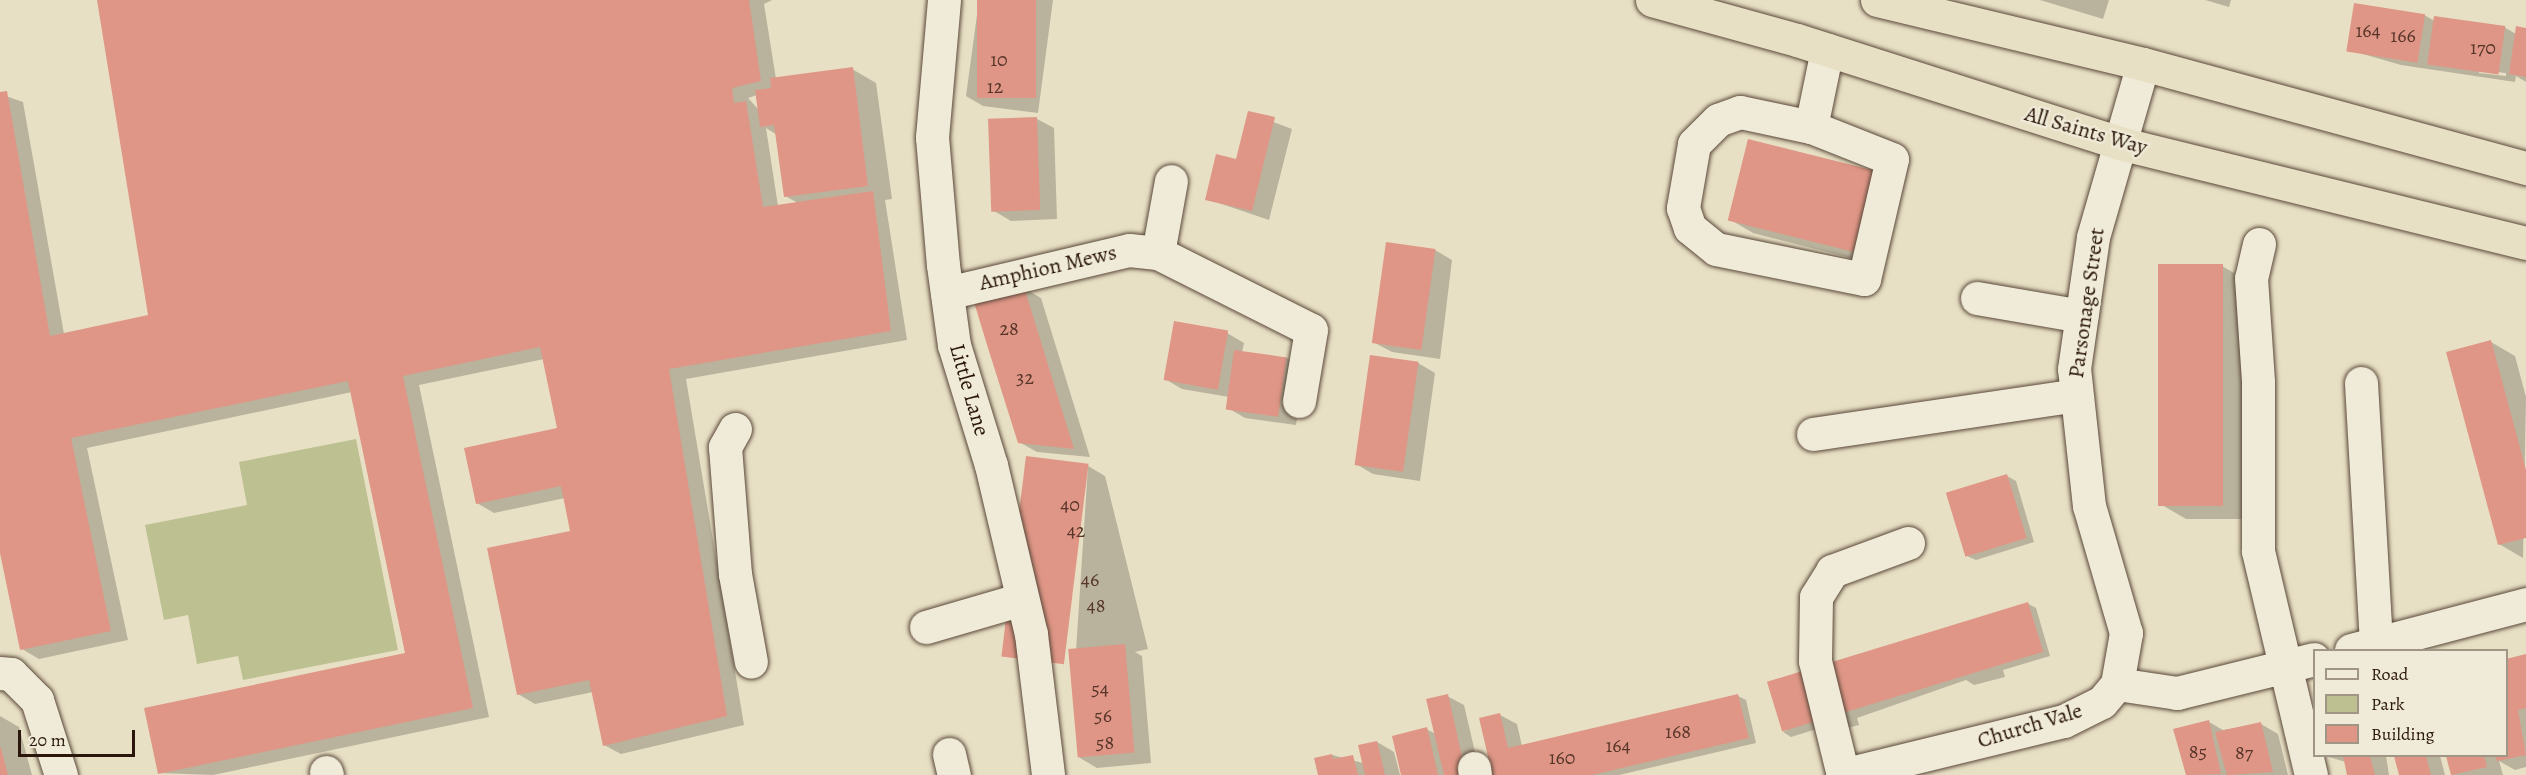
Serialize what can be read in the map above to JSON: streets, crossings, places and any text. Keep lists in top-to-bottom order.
{
  "streets": {
    "highway": ["All Saints Way"],
    "street": [
      "Amphion Mews",
      "Parsonage Street",
      "Little Lane",
      "Church Vale"
    ]
  },
  "crossings": [
    ["All Saints Way", "Parsonage Street"],
    ["Amphion Mews", "Little Lane"],
    ["Parsonage Street", "Church Vale"]
  ],
  "house_numbers": [
    "164",
    "166",
    "170",
    "10",
    "12",
    "28",
    "32",
    "40",
    "42",
    "46",
    "48",
    "54",
    "56",
    "168",
    "58",
    "164",
    "85",
    "87",
    "160"
  ],
  "legend": ["Road", "Park", "Building"],
  "scale_bar": "20 m"
}
